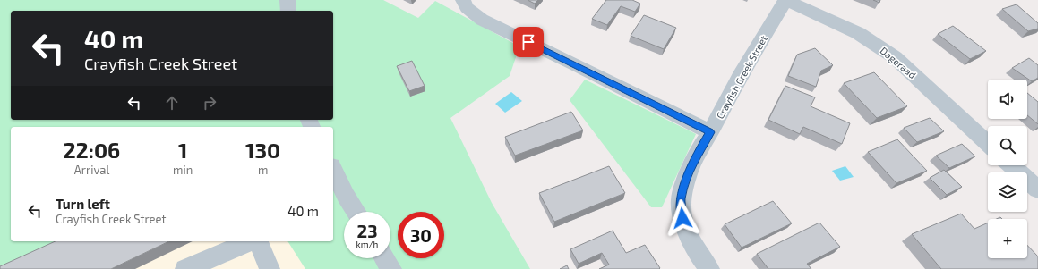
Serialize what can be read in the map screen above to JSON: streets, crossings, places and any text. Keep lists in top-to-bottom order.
{
  "streets": {
    "street": ["Dageraad", "Crayfish Creek Street"]
  },
  "crossings": [
    ["Dageraad", "Crayfish Creek Street"]
  ],
  "page": {
    "turn": ["40 m", "Crayfish Creek Street"],
    "map_buttons": "+",
    "eta": [
      "22:06",
      "Arrival",
      "1",
      "min",
      "130",
      "m"
    ],
    "list": [
      {
        "name": "Turn left",
        "note": "Crayfish Creek Street",
        "value": "40 m"
      }
    ],
    "speed": "23 km/h",
    "limit": "30"
  }
}
